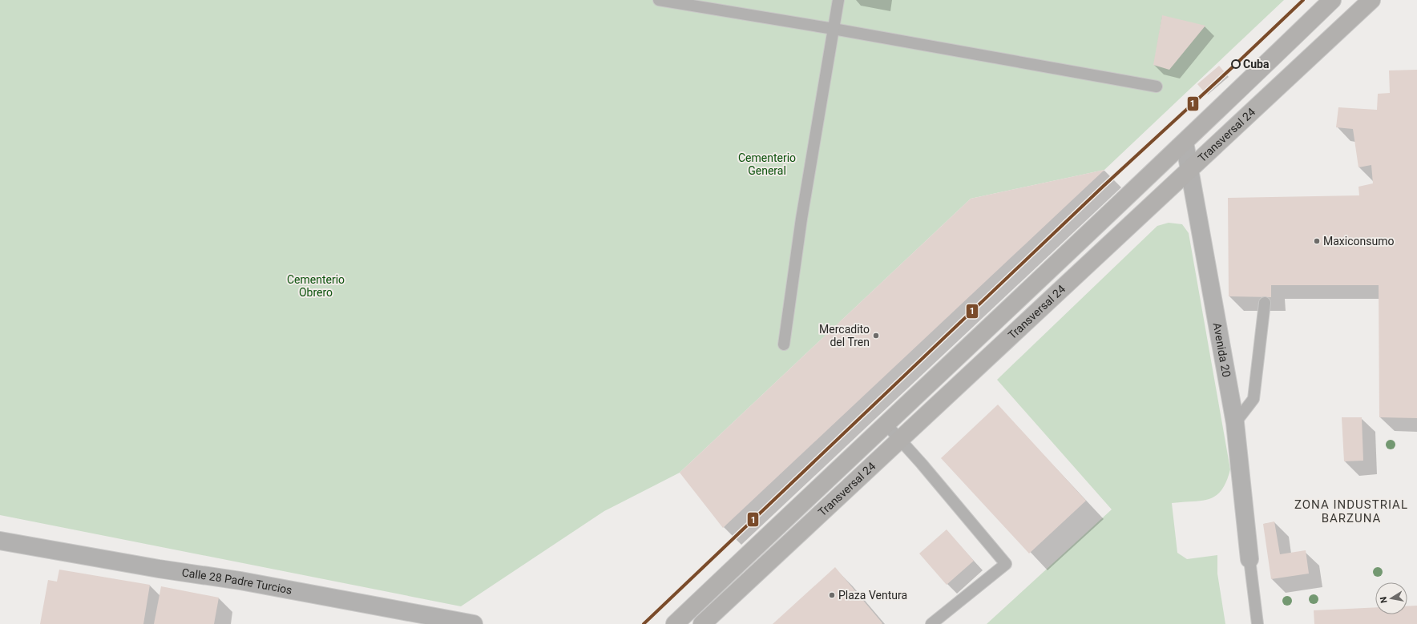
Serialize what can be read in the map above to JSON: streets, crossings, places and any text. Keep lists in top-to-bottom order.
{
  "streets": {
    "main road": ["Transversal 24"],
    "street": ["Avenida 20", "Calle 28 Padre Turcios"]
  },
  "crossings": [
    ["Transversal 24", "Avenida 20"]
  ],
  "districts": ["ZONA INDUSTRIAL BARZUNA"],
  "parks": ["Cementerio General", "Cementerio Obrero"],
  "places": [
    "Cuba",
    "Maxiconsumo",
    "Mercadito del Tren",
    "Plaza Ventura"
  ],
  "lines": ["transit line 1"],
  "north": "left"
}
